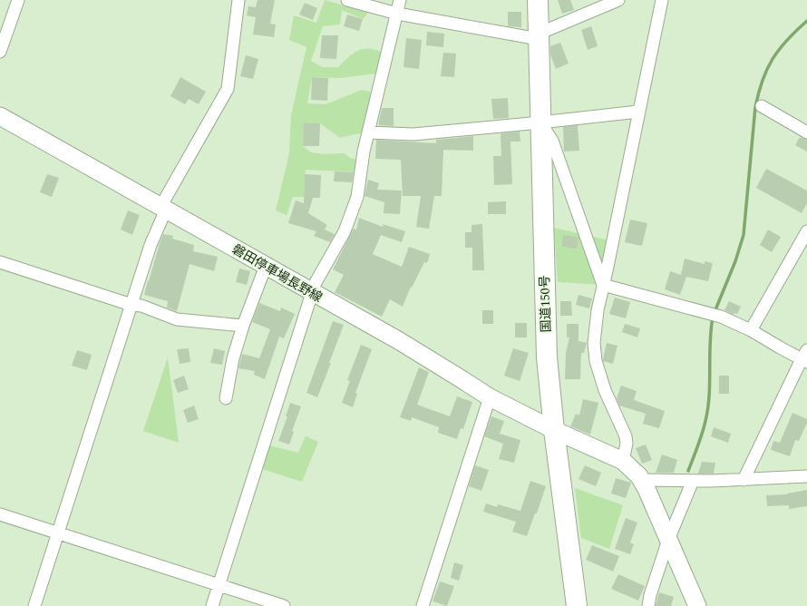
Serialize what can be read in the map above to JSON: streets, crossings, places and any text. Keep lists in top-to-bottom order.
{
  "streets": {
    "highway": ["国道150号"],
    "main road": ["磐田停車場長野線"]
  },
  "crossings": [
    ["磐田停車場長野線", "国道150号"]
  ]
}
